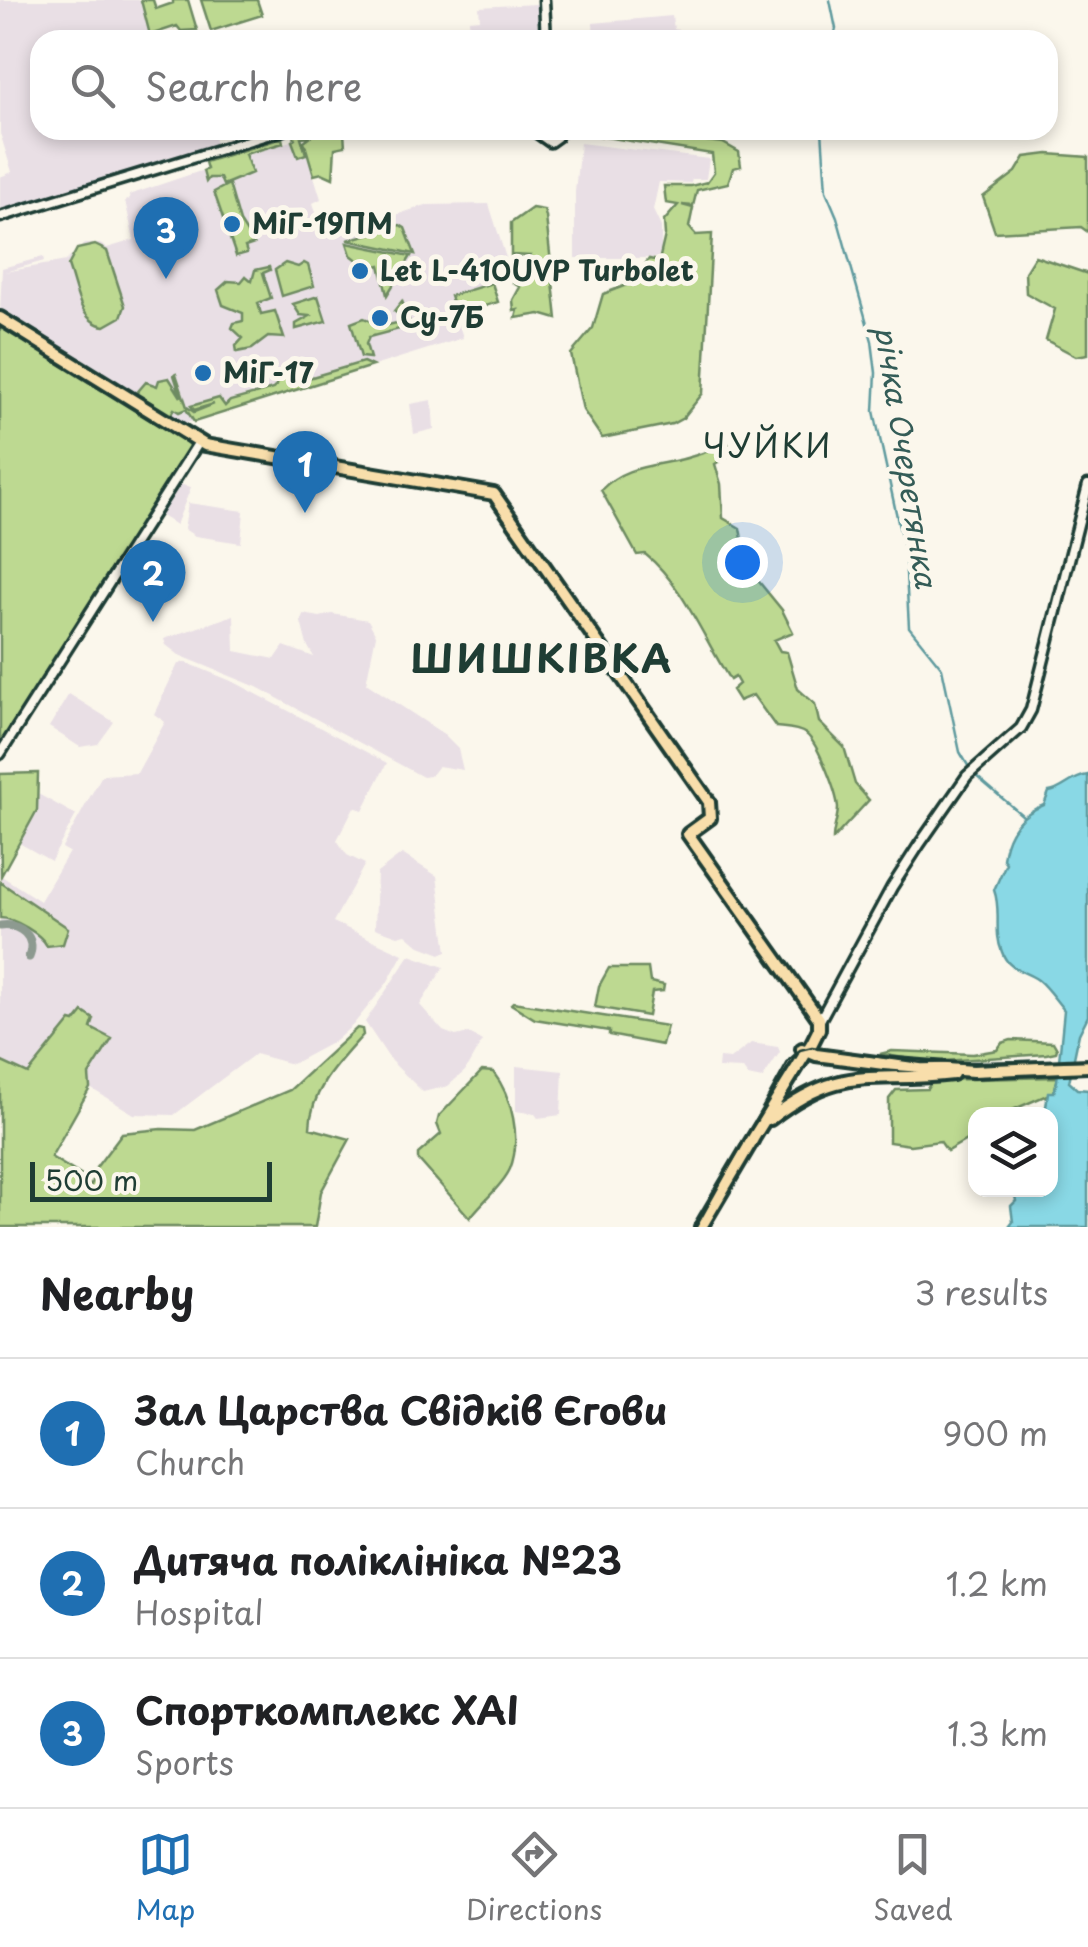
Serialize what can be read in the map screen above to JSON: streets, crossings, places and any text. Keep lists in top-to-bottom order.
{
  "districts": ["ЧУЙКИ", "ШИШКІВКА"],
  "water": ["річка Очеретянка"],
  "places": [
    "МіГ-19ПМ",
    "Let L-410UVP Turbolet",
    "Су-7Б",
    "МіГ-17"
  ],
  "scale_bar": "500 m",
  "page": {
    "search": "Search here",
    "pins": ["3", "1", "2"],
    "scale": "500 m",
    "heading": ["Nearby", "3 results"],
    "list": [
      {
        "mark": "1",
        "name": "Зал Царства Свідків Єгови",
        "note": "Church",
        "value": "900 m"
      },
      {
        "mark": "2",
        "name": "Дитяча поліклініка №23",
        "note": "Hospital",
        "value": "1.2 km"
      },
      {
        "mark": "3",
        "name": "Спорткомплекс ХАІ",
        "note": "Sports",
        "value": "1.3 km"
      }
    ],
    "nav": ["Map", "Directions", "Saved"]
  }
}
